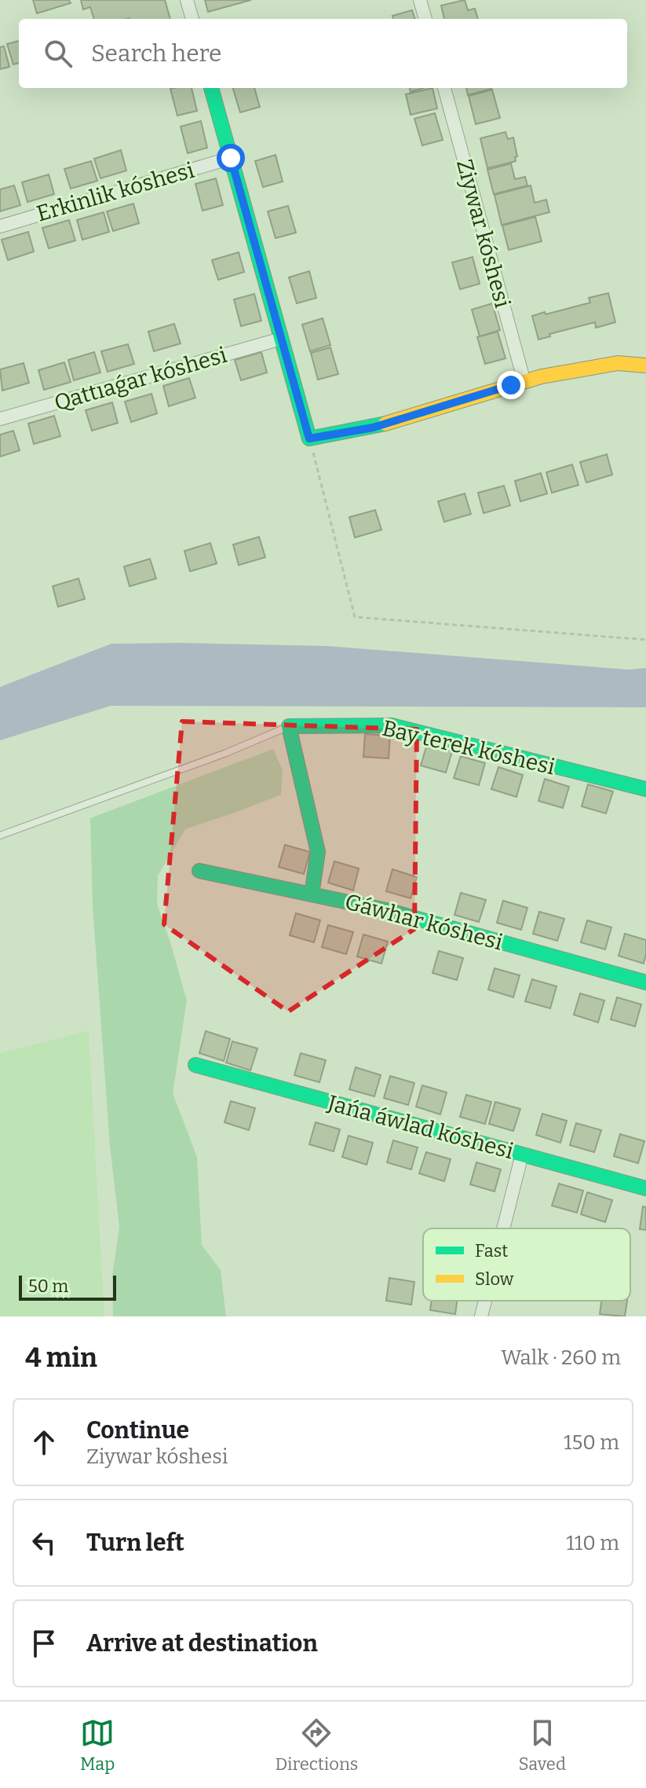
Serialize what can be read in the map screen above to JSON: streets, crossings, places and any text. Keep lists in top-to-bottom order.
{
  "streets": {
    "street": [
      "Erkinlik kóshesi",
      "Ziywar kóshesi",
      "Qattıaǵar kóshesi",
      "Bay terek kóshesi",
      "Gáwhar kóshesi",
      "Jańa áwlad kóshesi"
    ]
  },
  "legend": ["Fast", "Slow"],
  "scale_bar": "50 m",
  "page": {
    "search": "Search here",
    "scale": "50 m",
    "heading": ["4 min", "Walk · 260 m"],
    "list": [
      ["Continue", "Ziywar kóshesi", "150 m"],
      ["Turn left", "110 m"],
      "Arrive at destination"
    ],
    "nav": ["Map", "Directions", "Saved"]
  }
}
